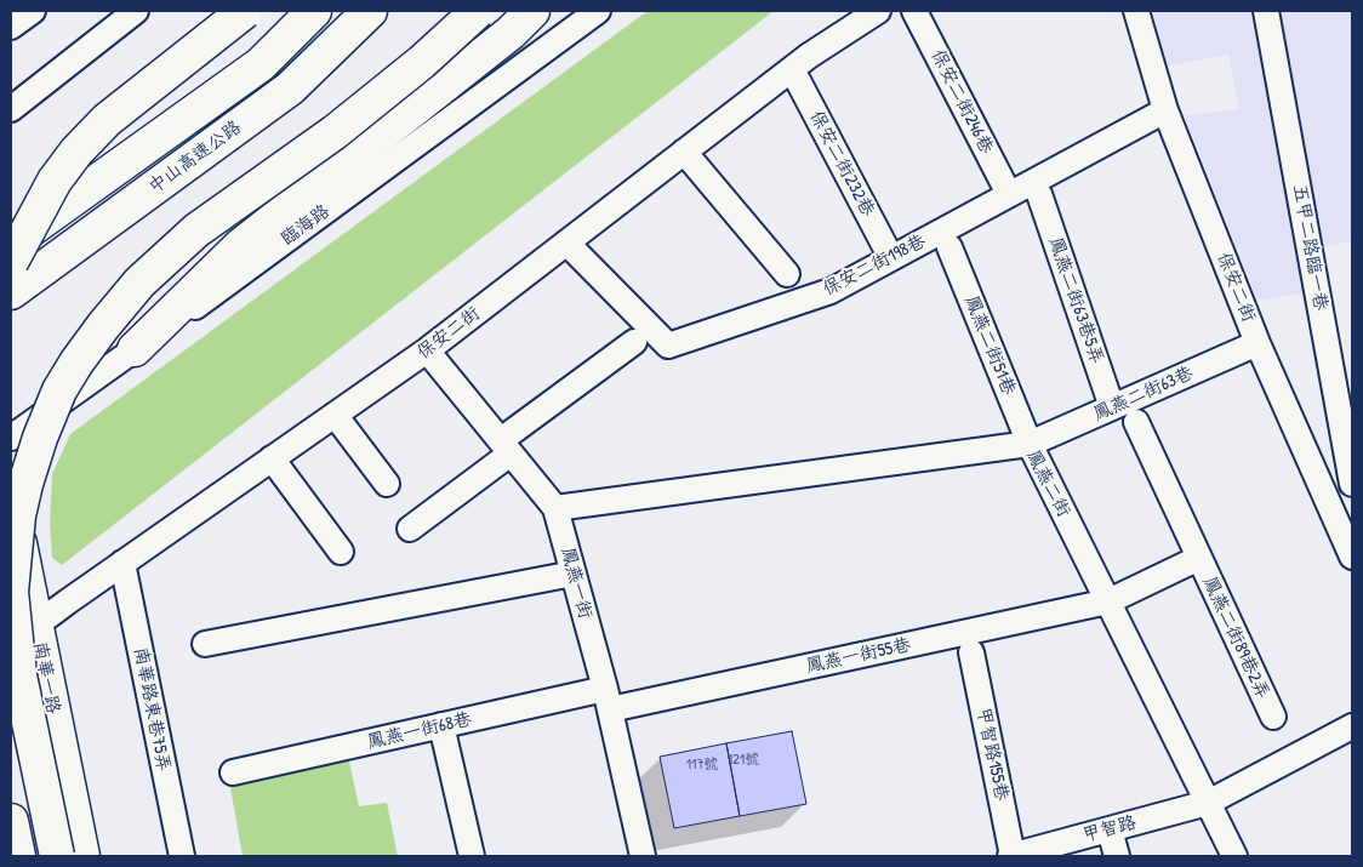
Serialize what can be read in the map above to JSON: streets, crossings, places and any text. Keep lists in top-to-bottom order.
{
  "streets": {
    "main road": ["中山高速公路", "南華一路"],
    "street": [
      "保安二街246巷",
      "保安二街232巷",
      "臨海路",
      "五甲二路臨一巷",
      "保安二街198巷",
      "保安二街",
      "鳳燕二街63巷5弄",
      "鳳燕二街51巷",
      "鳳燕二街63巷",
      "鳳燕二街",
      "鳳燕一街",
      "鳳燕二街89巷2弄",
      "鳳燕一街55巷",
      "南華路東巷75弄",
      "鳳燕一街68巷",
      "甲智路155巷",
      "甲智路"
    ]
  },
  "crossings": [
    ["保安二街246巷", "保安二街198巷"],
    ["保安二街232巷", "保安二街198巷"],
    ["保安二街232巷", "保安二街"],
    ["保安二街198巷", "保安二街"],
    ["保安二街", "鳳燕二街63巷"],
    ["保安二街", "鳳燕一街"],
    ["保安二街", "南華一路"],
    ["保安二街", "南華路東巷75弄"],
    ["鳳燕二街63巷5弄", "鳳燕二街63巷"],
    ["鳳燕二街51巷", "鳳燕二街63巷"],
    ["鳳燕二街51巷", "鳳燕二街"],
    ["鳳燕二街63巷", "鳳燕二街"],
    ["鳳燕二街", "鳳燕一街"],
    ["鳳燕二街", "鳳燕一街55巷"],
    ["鳳燕二街", "甲智路"],
    ["鳳燕一街", "鳳燕一街55巷"],
    ["鳳燕一街", "鳳燕一街68巷"],
    ["鳳燕二街89巷2弄", "鳳燕一街55巷"],
    ["鳳燕一街55巷", "鳳燕一街68巷"],
    ["甲智路155巷", "甲智路"]
  ],
  "house_numbers": ["121號", "117號"]
}
